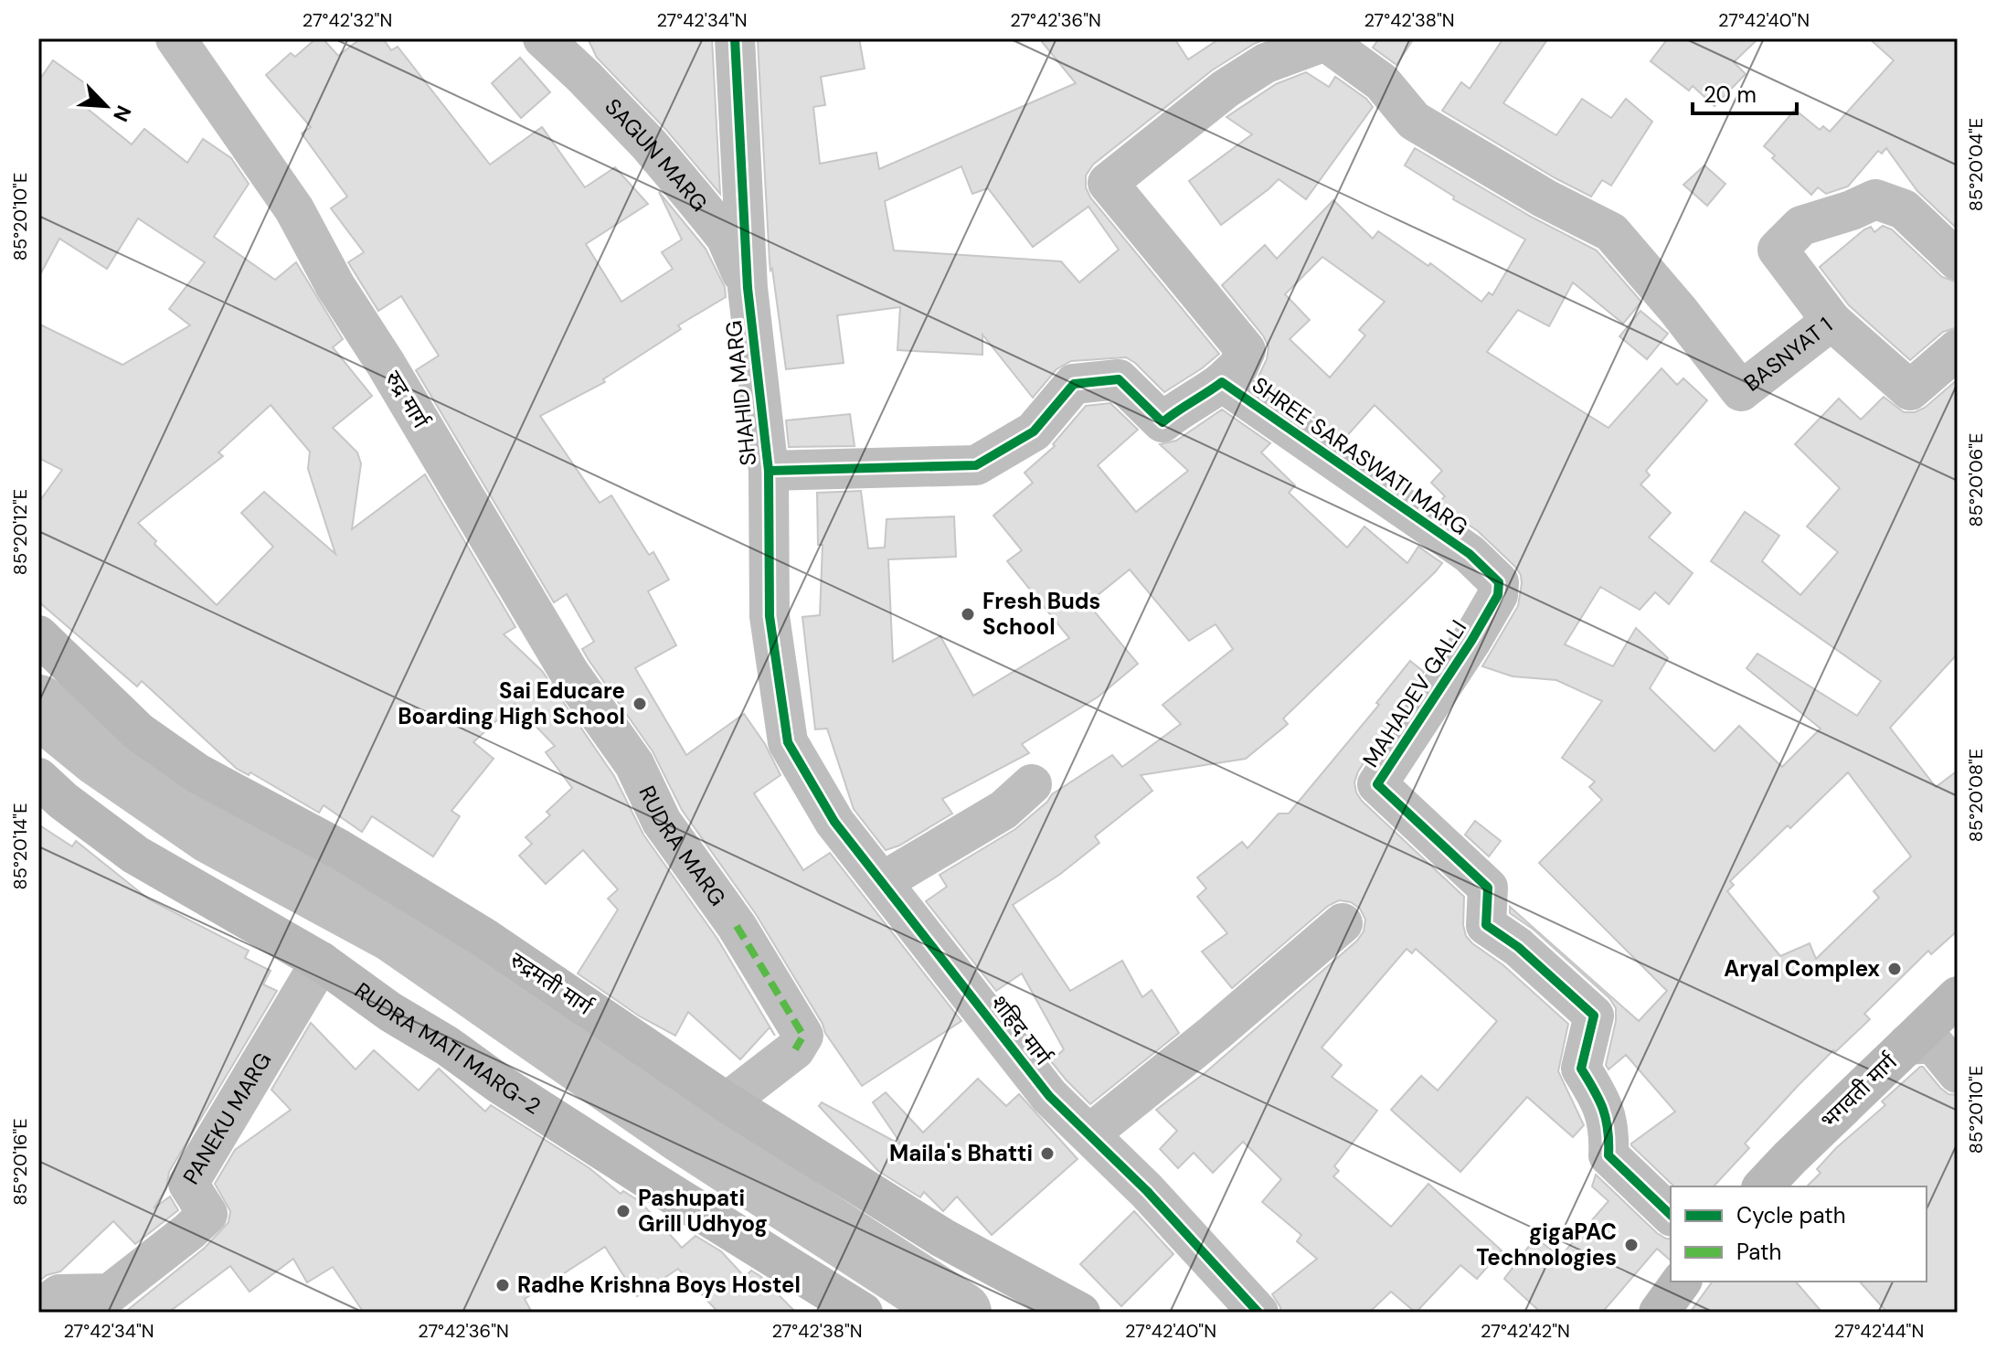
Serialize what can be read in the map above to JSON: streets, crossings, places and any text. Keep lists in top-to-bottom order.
{
  "streets": {
    "street": [
      "SAGUN MARG",
      "BASNYAT 1",
      "SHAHID MARG",
      "रुद्र मार्ग",
      "SHREE SARASWATI MARG",
      "MAHADEV GALLI",
      "RUDRA MARG",
      "रुद्रमती मार्ग",
      "शहिद मार्ग",
      "RUDRA MATI MARG-2",
      "भगवती मार्ग",
      "PANEKU MARG"
    ]
  },
  "crossings": [
    ["SAGUN MARG", "SHAHID MARG"],
    ["BASNYAT 1", "SHREE SARASWATI MARG"],
    ["SHAHID MARG", "SHREE SARASWATI MARG"],
    ["SHAHID MARG", "शहिद मार्ग"],
    ["रुद्र मार्ग", "RUDRA MARG"],
    ["SHREE SARASWATI MARG", "MAHADEV GALLI"],
    ["RUDRA MARG", "रुद्रमती मार्ग"],
    ["RUDRA MATI MARG-2", "PANEKU MARG"]
  ],
  "places": [
    "Fresh Buds School",
    "Sai Educare Boarding High School",
    "Aryal Complex",
    "Maila's Bhatti",
    "Pashupati Grill Udhyog",
    "gigaPAC Technologies",
    "Radhe Krishna Boys Hostel"
  ],
  "legend": ["Cycle path", "Path"],
  "scale_bar": "20 m",
  "north": "bottom right",
  "coordinates": [
    "27°42'32\"N",
    "27°42'34\"N",
    "27°42'36\"N",
    "27°42'38\"N",
    "27°42'40\"N",
    "85°20'04\"E",
    "85°20'10\"E",
    "85°20'06\"E",
    "85°20'12\"E",
    "85°20'08\"E",
    "85°20'14\"E",
    "85°20'16\"E",
    "27°42'42\"N",
    "27°42'44\"N"
  ]
}
